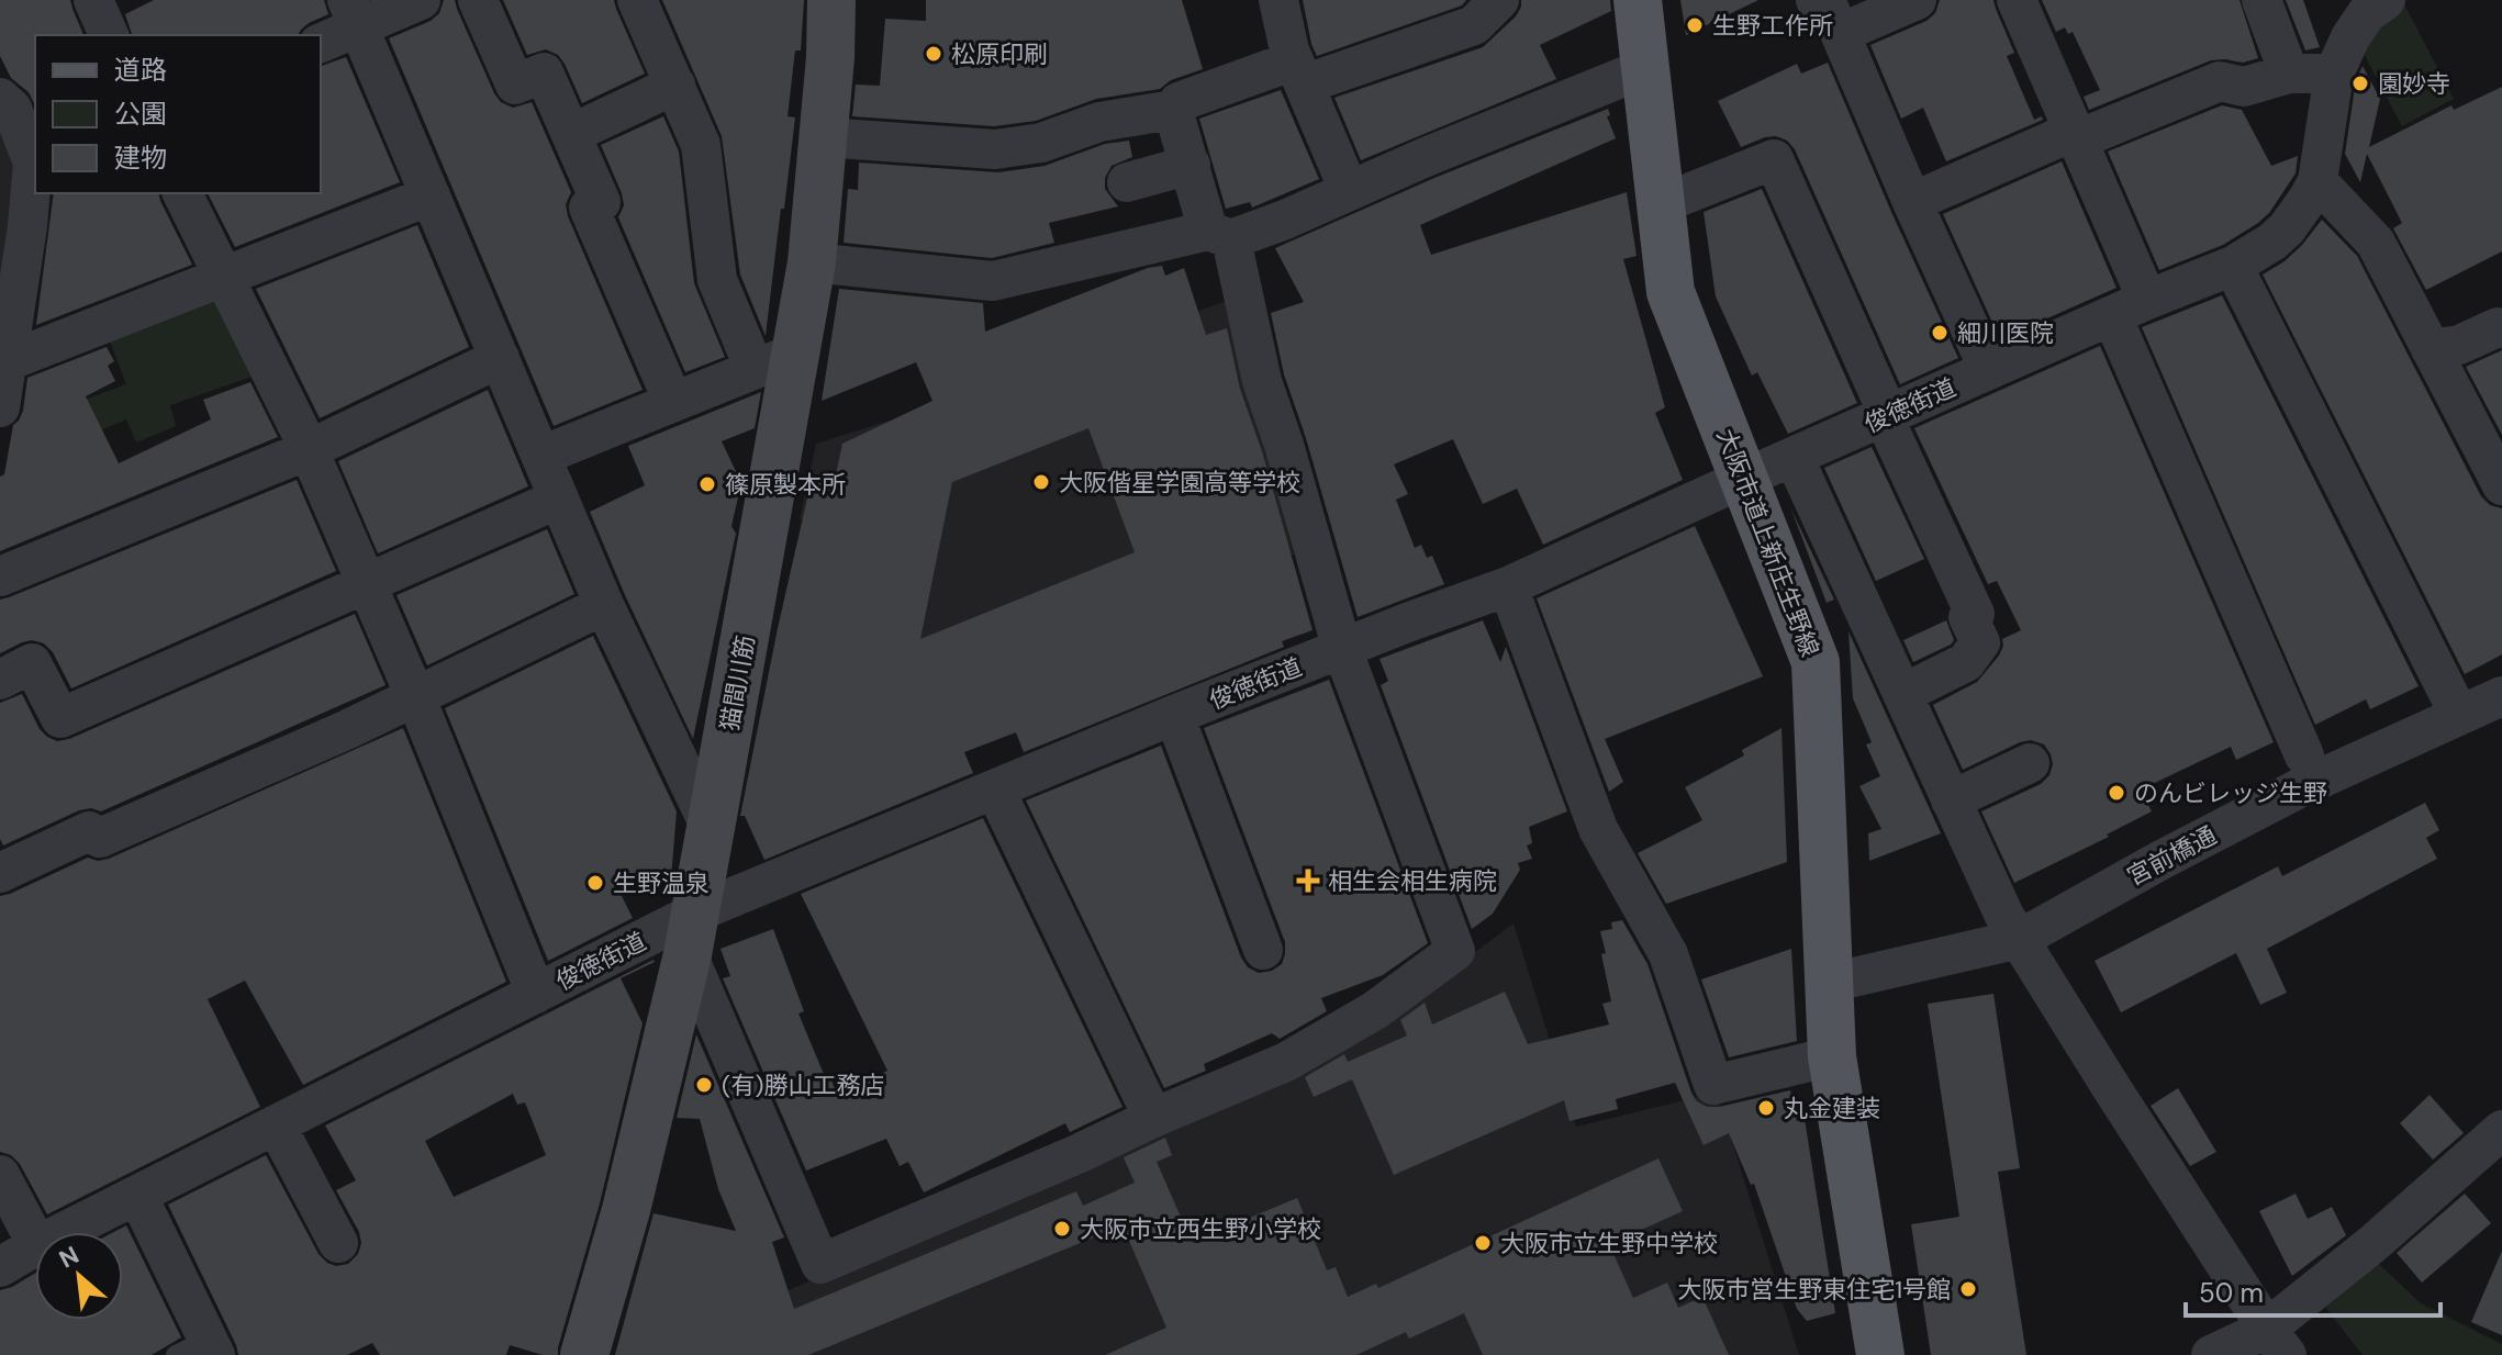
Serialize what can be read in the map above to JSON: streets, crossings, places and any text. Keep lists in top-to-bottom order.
{
  "streets": {
    "main road": ["大阪市道上新庄生野線"],
    "street": ["俊徳街道", "猫間川筋", "宮前橋通"]
  },
  "crossings": [
    ["俊徳街道", "大阪市道上新庄生野線"],
    ["俊徳街道", "猫間川筋"],
    ["大阪市道上新庄生野線", "宮前橋通"]
  ],
  "places": {
    "other": [
      "生野工作所",
      "松原印刷",
      "園妙寺",
      "細川医院",
      "大阪偕星学園高等学校",
      "篠原製本所",
      "のんビレッジ生野",
      "生野温泉",
      "(有)勝山工務店",
      "丸金建装",
      "大阪市立西生野小学校",
      "大阪市立生野中学校",
      "大阪市営生野東住宅1号館"
    ],
    "health": ["相生会相生病院"]
  },
  "legend": ["道路", "公園", "建物"],
  "scale_bar": "50 m",
  "north": "top left"
}
